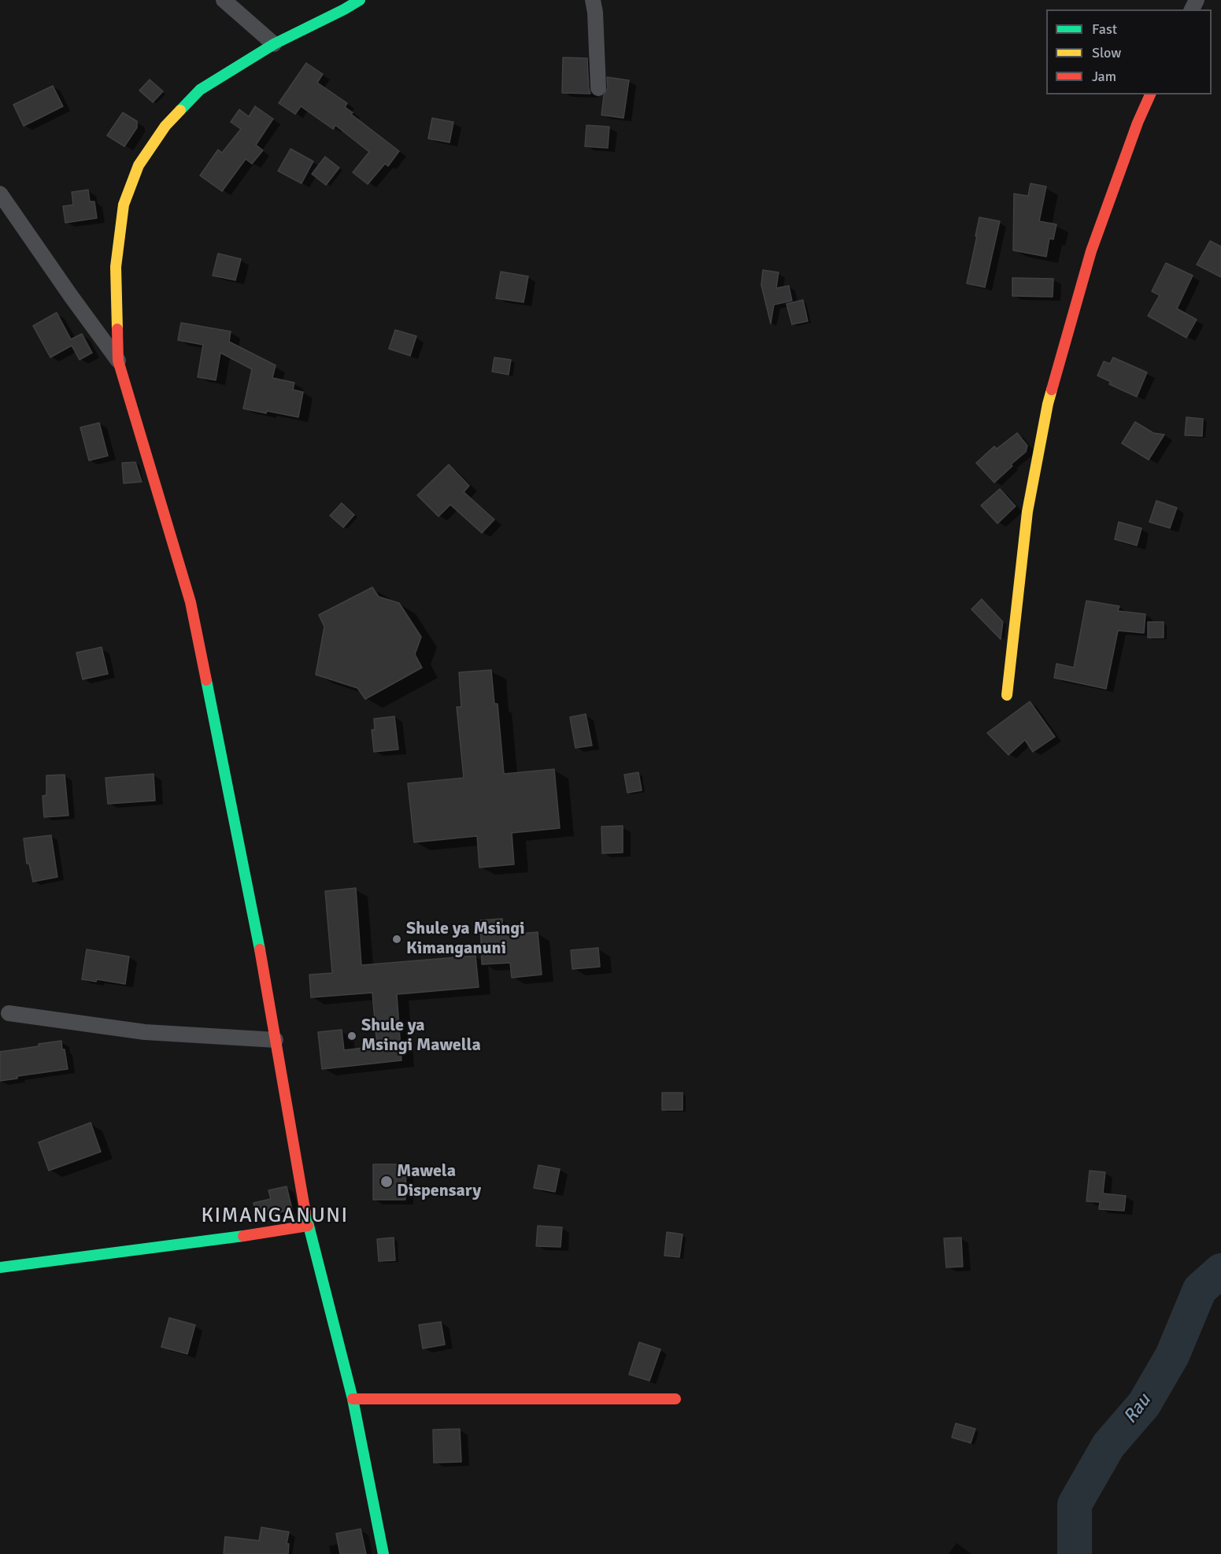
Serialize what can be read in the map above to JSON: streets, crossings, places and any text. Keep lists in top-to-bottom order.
{
  "districts": ["KIMANGANUNI"],
  "water": ["Rau"],
  "places": ["Shule ya Msingi Kimanganuni", "Shule ya Msingi Mawella", "Mawela Dispensary"],
  "legend": ["Fast", "Slow", "Jam"]
}
